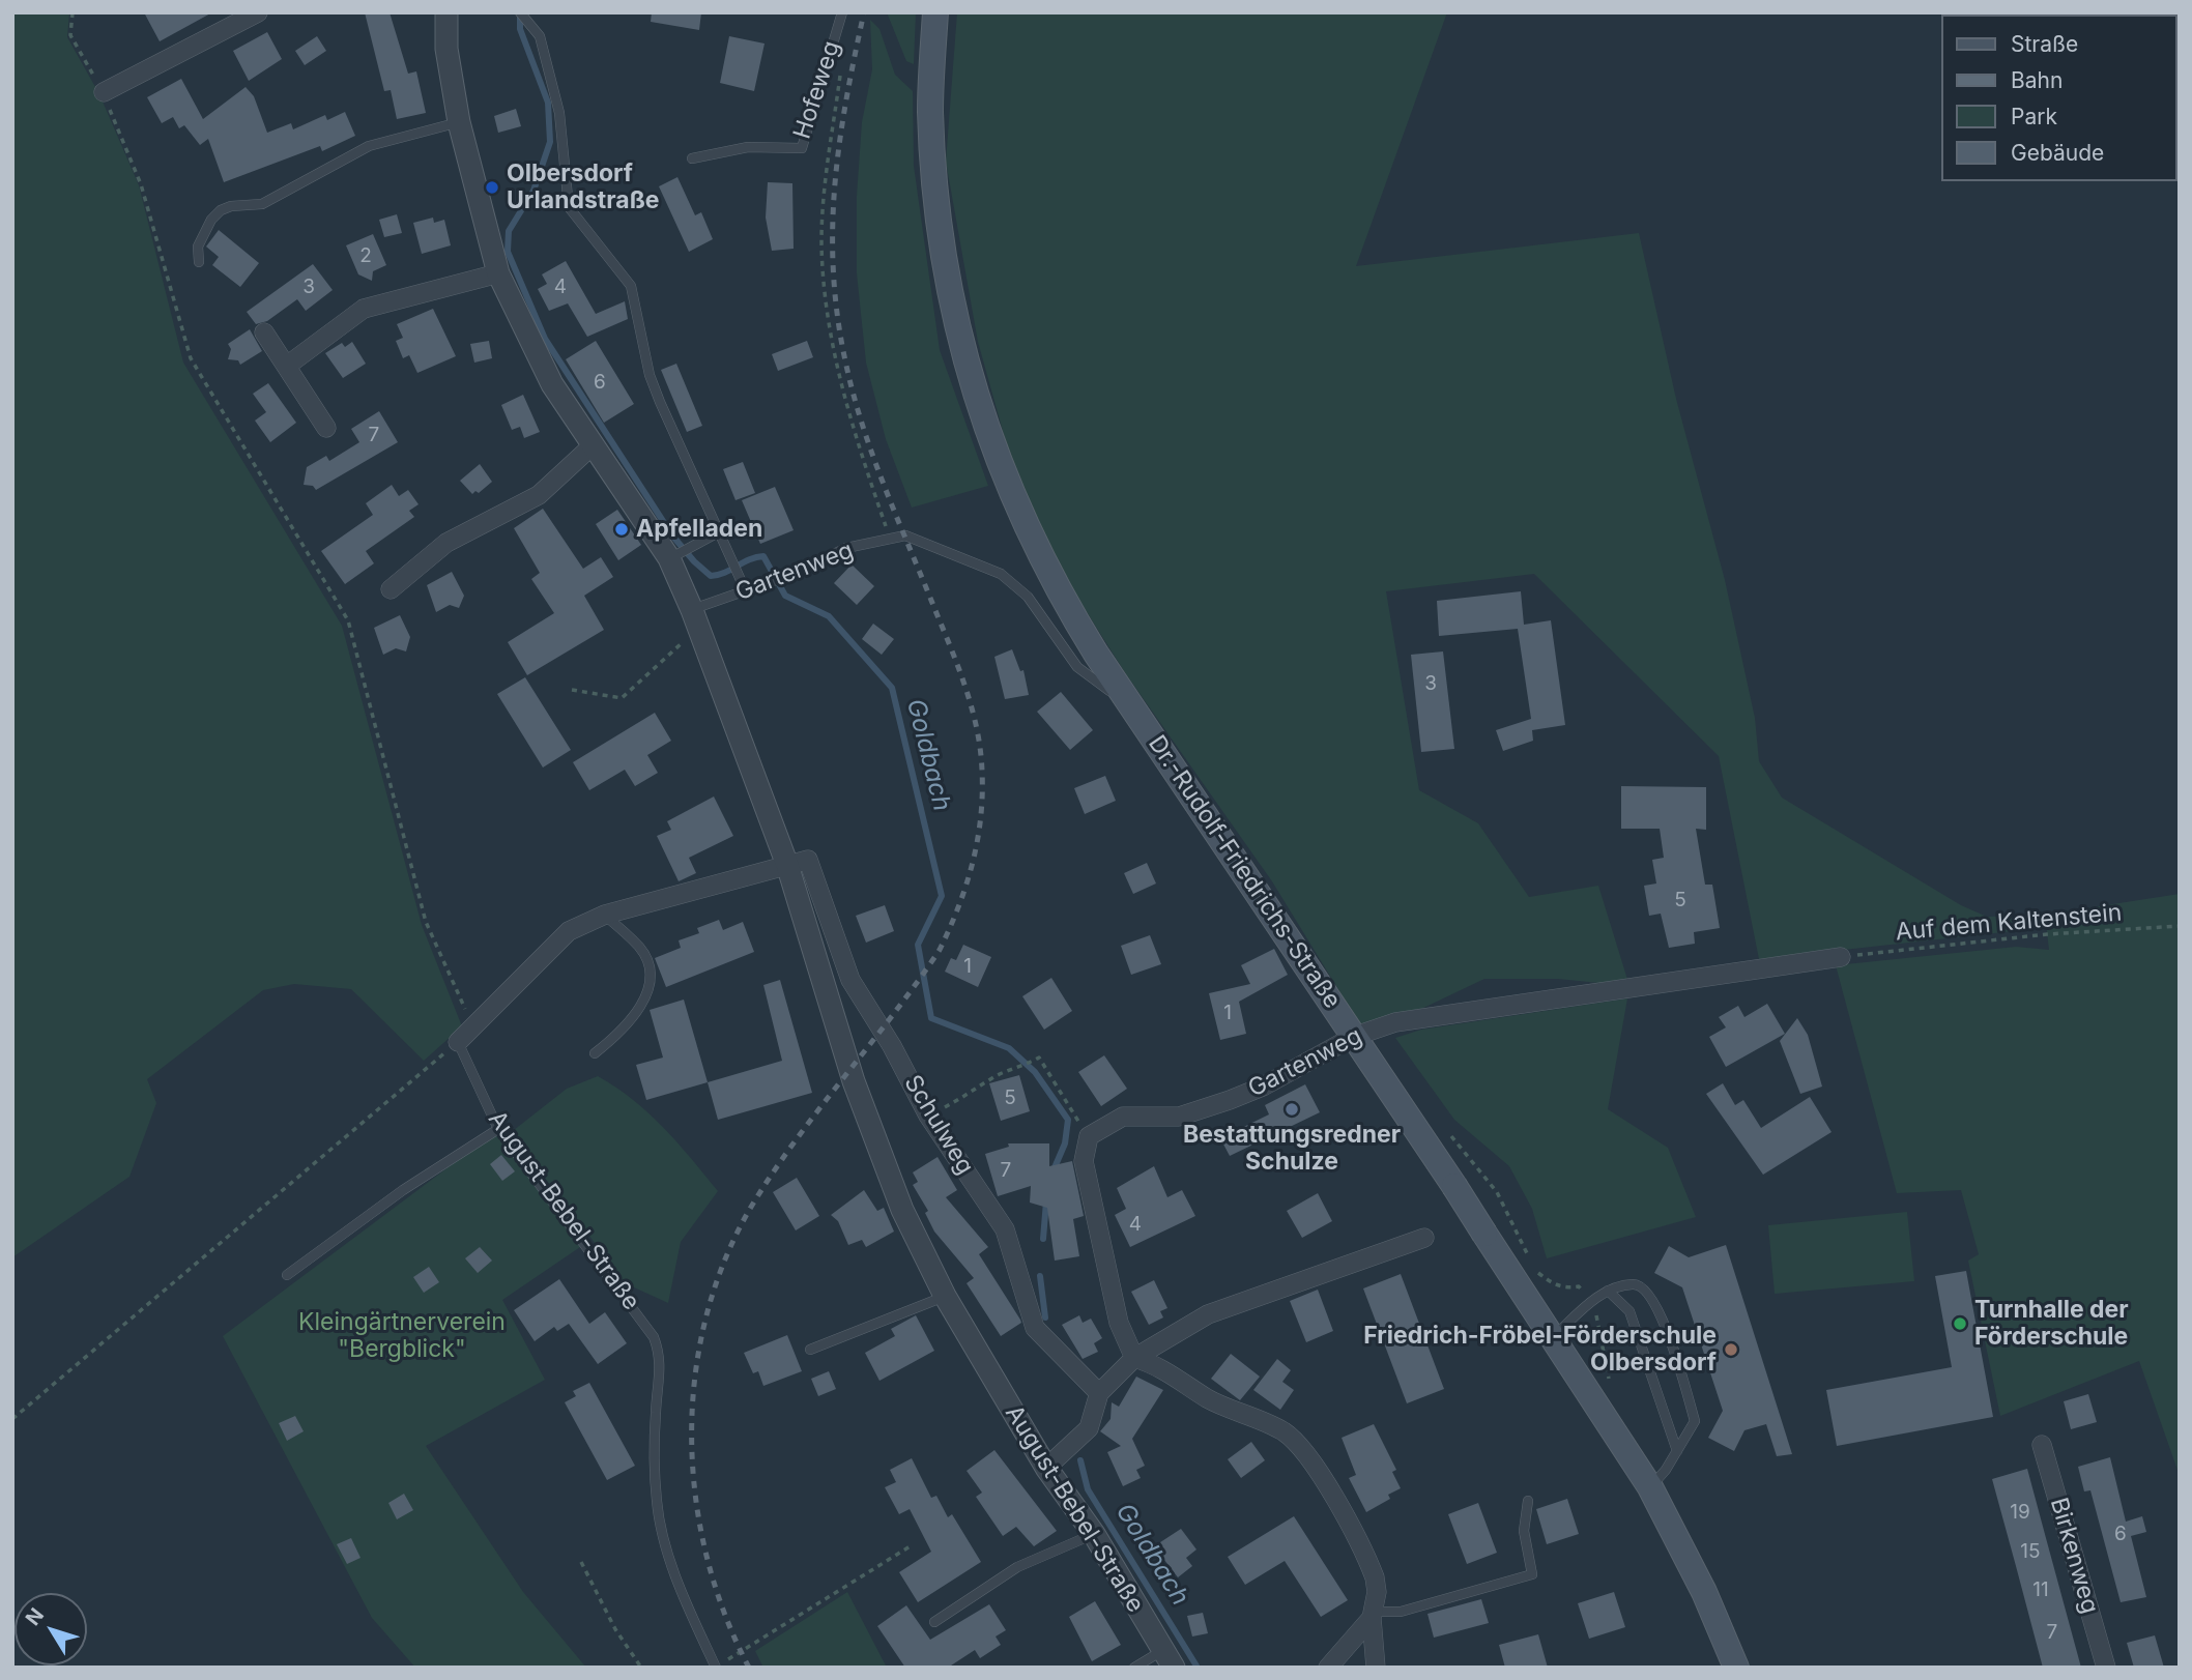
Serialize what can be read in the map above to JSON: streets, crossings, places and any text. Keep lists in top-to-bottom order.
{
  "streets": {
    "main road": ["Dr.-Rudolf-Friedrichs-Straße"],
    "street": [
      "Gartenweg",
      "Schulweg",
      "August-Bebel-Straße",
      "Birkenweg"
    ],
    "lane": ["Hofeweg"],
    "path": ["Auf dem Kaltenstein"]
  },
  "crossings": [
    ["Gartenweg", "Dr.-Rudolf-Friedrichs-Straße"],
    ["Gartenweg", "Auf dem Kaltenstein"],
    ["Gartenweg", "August-Bebel-Straße"],
    ["Schulweg", "August-Bebel-Straße"]
  ],
  "water": ["Goldbach"],
  "parks": ["Kleingärtnerverein \"Bergblick\""],
  "places": [
    "Olbersdorf Urlandstraße",
    "Apfelladen",
    "Bestattungsredner Schulze",
    "Turnhalle der Förderschule",
    "Friedrich-Fröbel-Förderschule Olbersdorf"
  ],
  "house_numbers": [
    "2",
    "3",
    "4",
    "6",
    "7",
    "3",
    "5",
    "1",
    "1",
    "5",
    "7",
    "4",
    "19",
    "6",
    "15",
    "11",
    "7"
  ],
  "legend": [
    "Straße",
    "Bahn",
    "Park",
    "Gebäude"
  ],
  "north": "top left"
}
